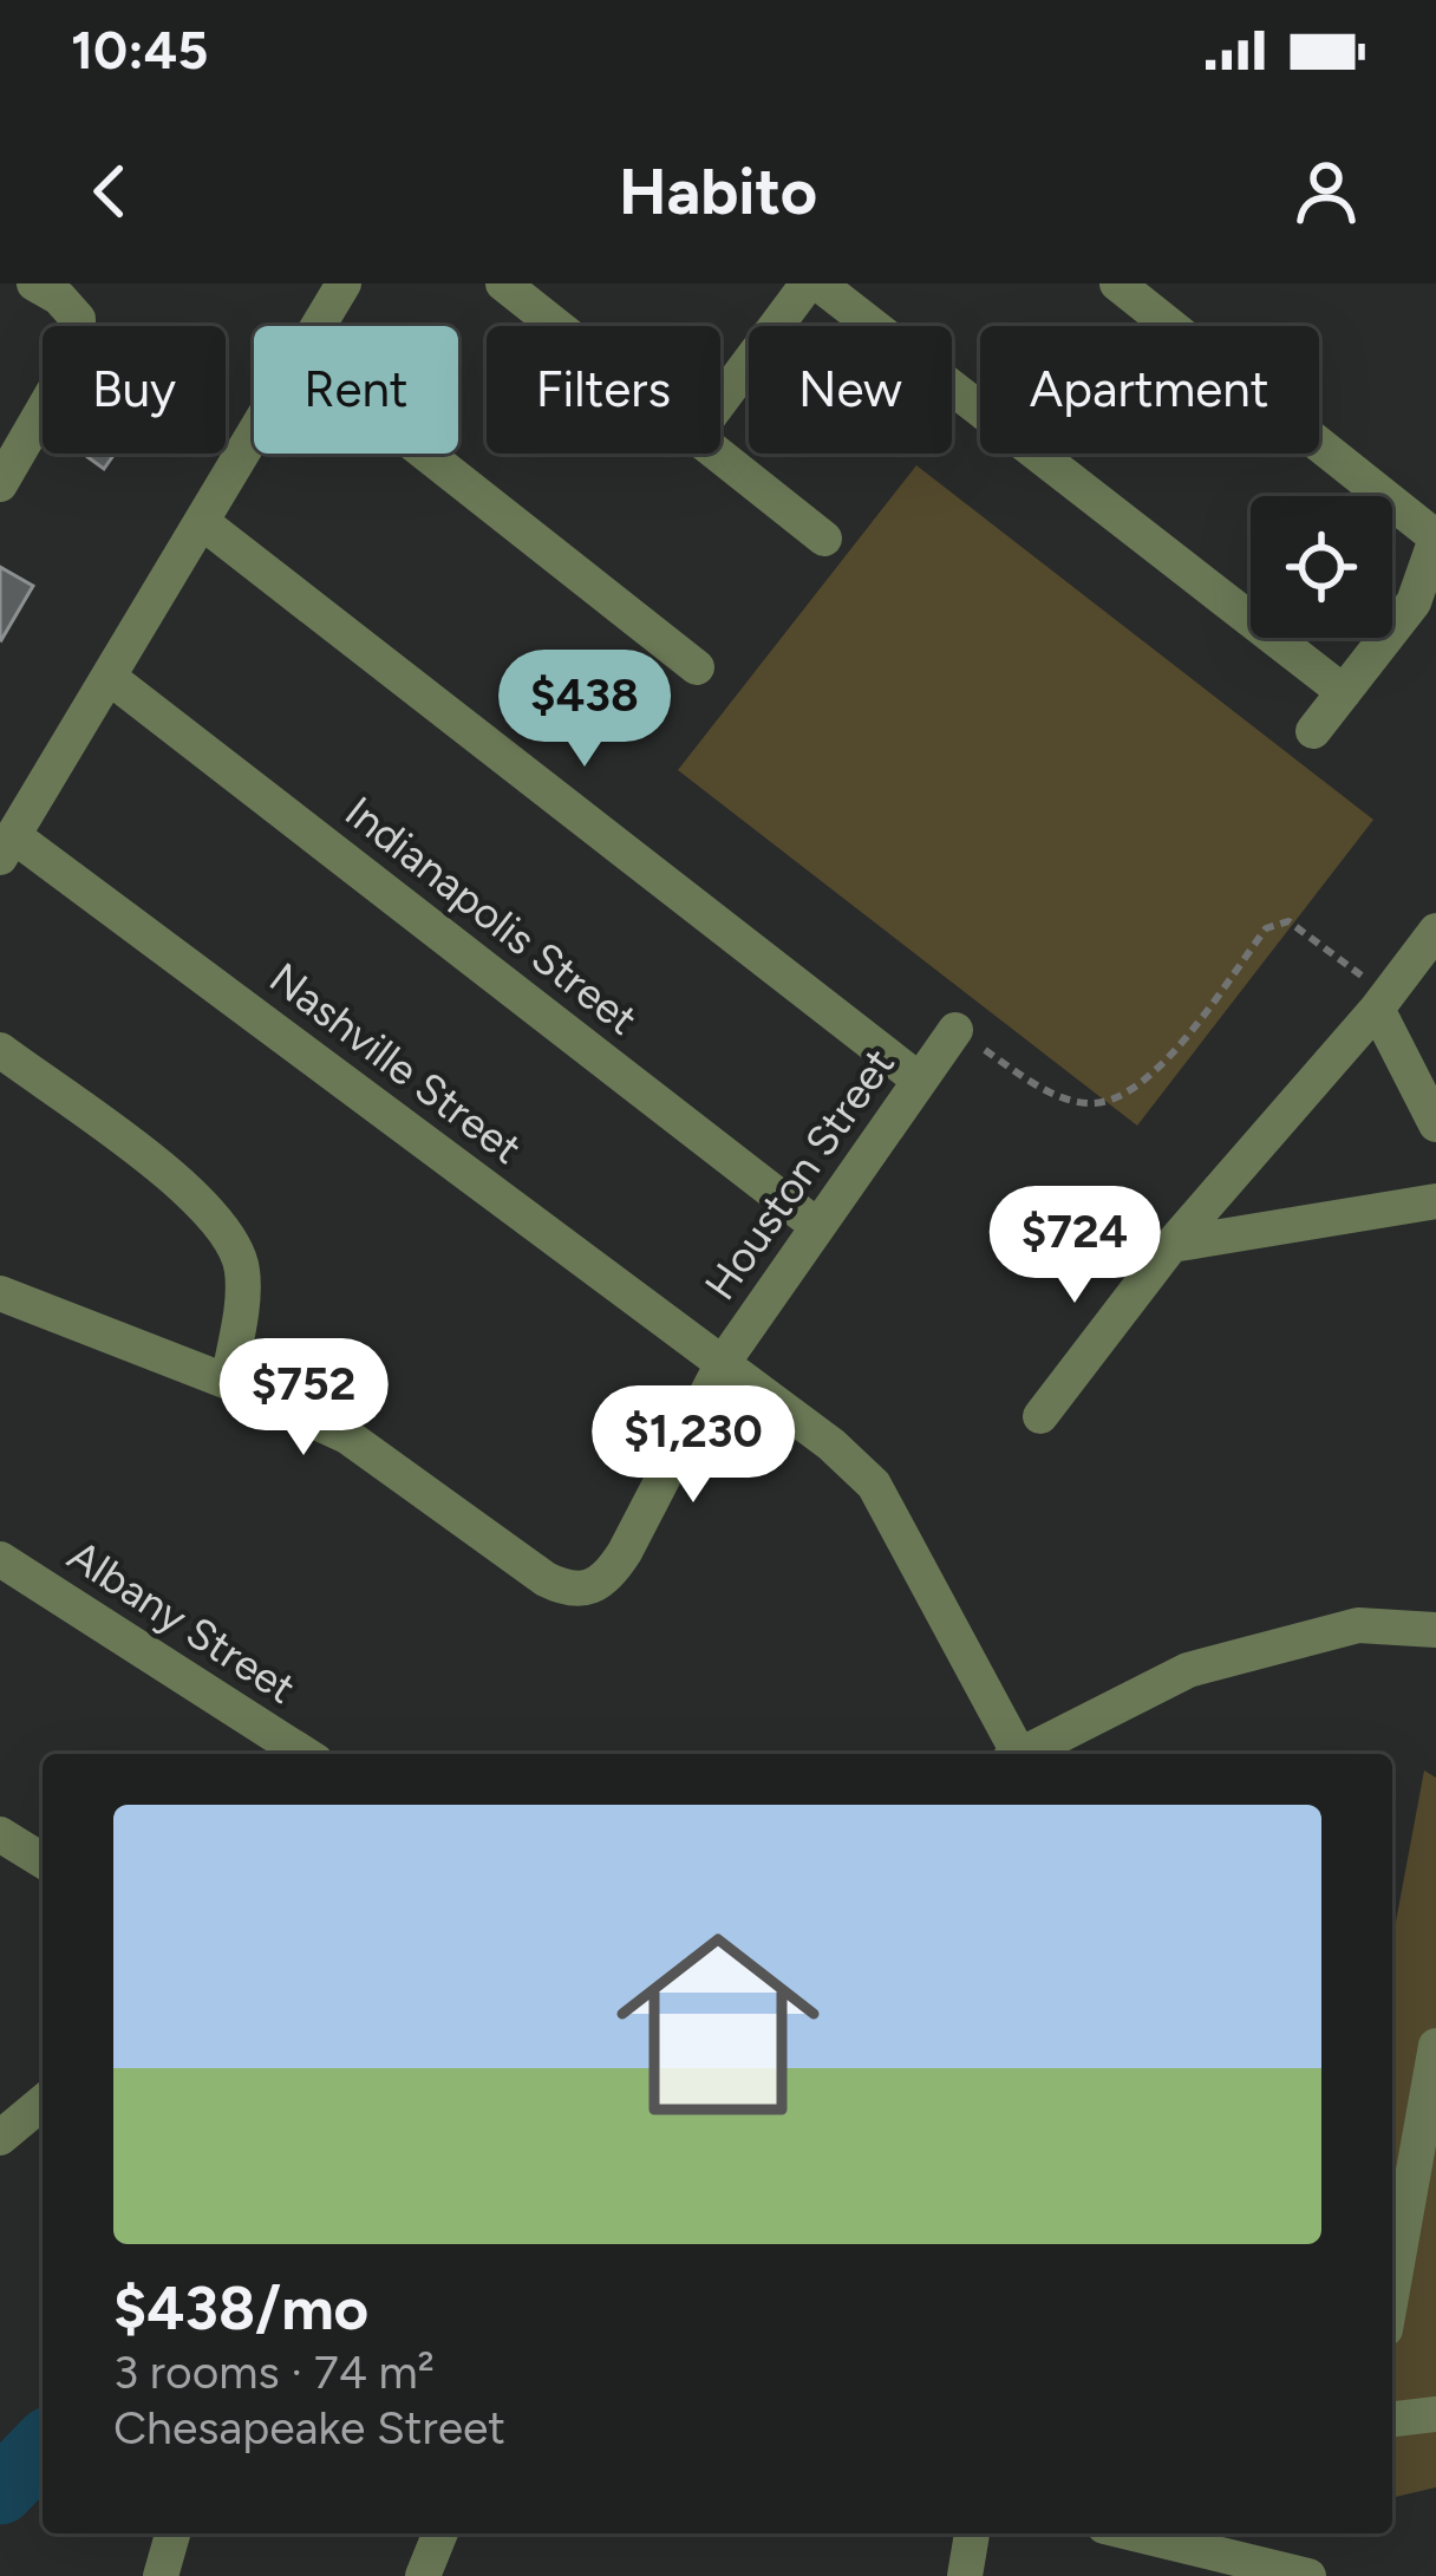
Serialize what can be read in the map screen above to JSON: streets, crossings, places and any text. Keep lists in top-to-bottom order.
{
  "streets": {
    "street": [
      "Indianapolis Street",
      "Nashville Street",
      "Houston Street",
      "Albany Street"
    ]
  },
  "crossings": [
    ["Indianapolis Street", "Houston Street"],
    ["Nashville Street", "Houston Street"]
  ],
  "page": {
    "status": "10:45",
    "header": "Habito",
    "chip": [
      "Buy",
      "Rent",
      "Filters",
      "New",
      "Apartment"
    ],
    "price": [
      "$438",
      "$724",
      "$752",
      "$1,230"
    ],
    "list": [
      {
        "name": "$438/mo",
        "note": "3 rooms · 74 m² · Chesapeake Street"
      }
    ]
  }
}
